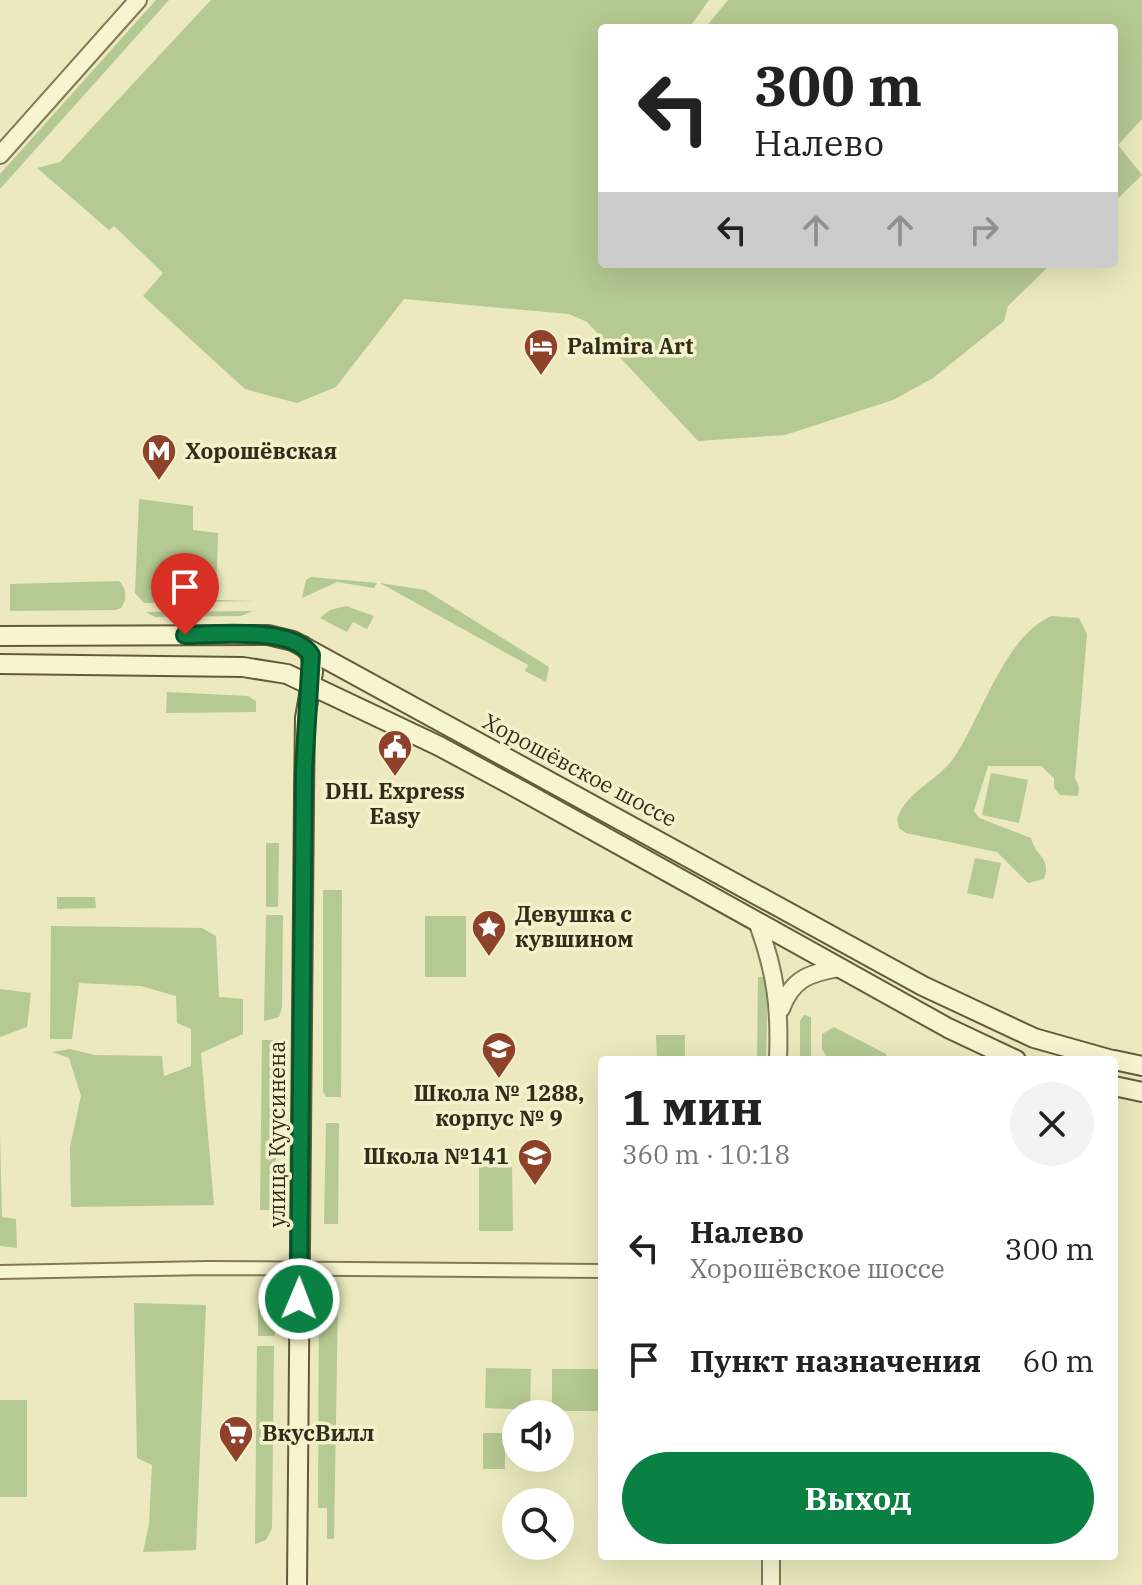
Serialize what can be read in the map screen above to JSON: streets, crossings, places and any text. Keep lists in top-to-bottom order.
{
  "streets": {
    "main road": ["Хорошёвское шоссе", "улица Куусинена"]
  },
  "crossings": [
    ["Хорошёвское шоссе", "улица Куусинена"]
  ],
  "places": {
    "hotel": ["Palmira Art"],
    "metro station": ["Хорошёвская"],
    "public building": ["DHL Express Easy"],
    "place": ["Девушка с кувшином"],
    "school or university": ["Школа № 1288, корпус № 9", "Школа №141"],
    "supermarket": ["ВкусВилл"]
  },
  "page": {
    "turn": ["300 m", "Налево"],
    "heading": ["1 мин", "360 m · 10:18"],
    "list": [
      {
        "name": "Налево",
        "note": "Хорошёвское шоссе",
        "value": "300 m"
      },
      {
        "name": "Пункт назначения",
        "value": "60 m"
      }
    ],
    "buttons": "Выход"
  }
}
